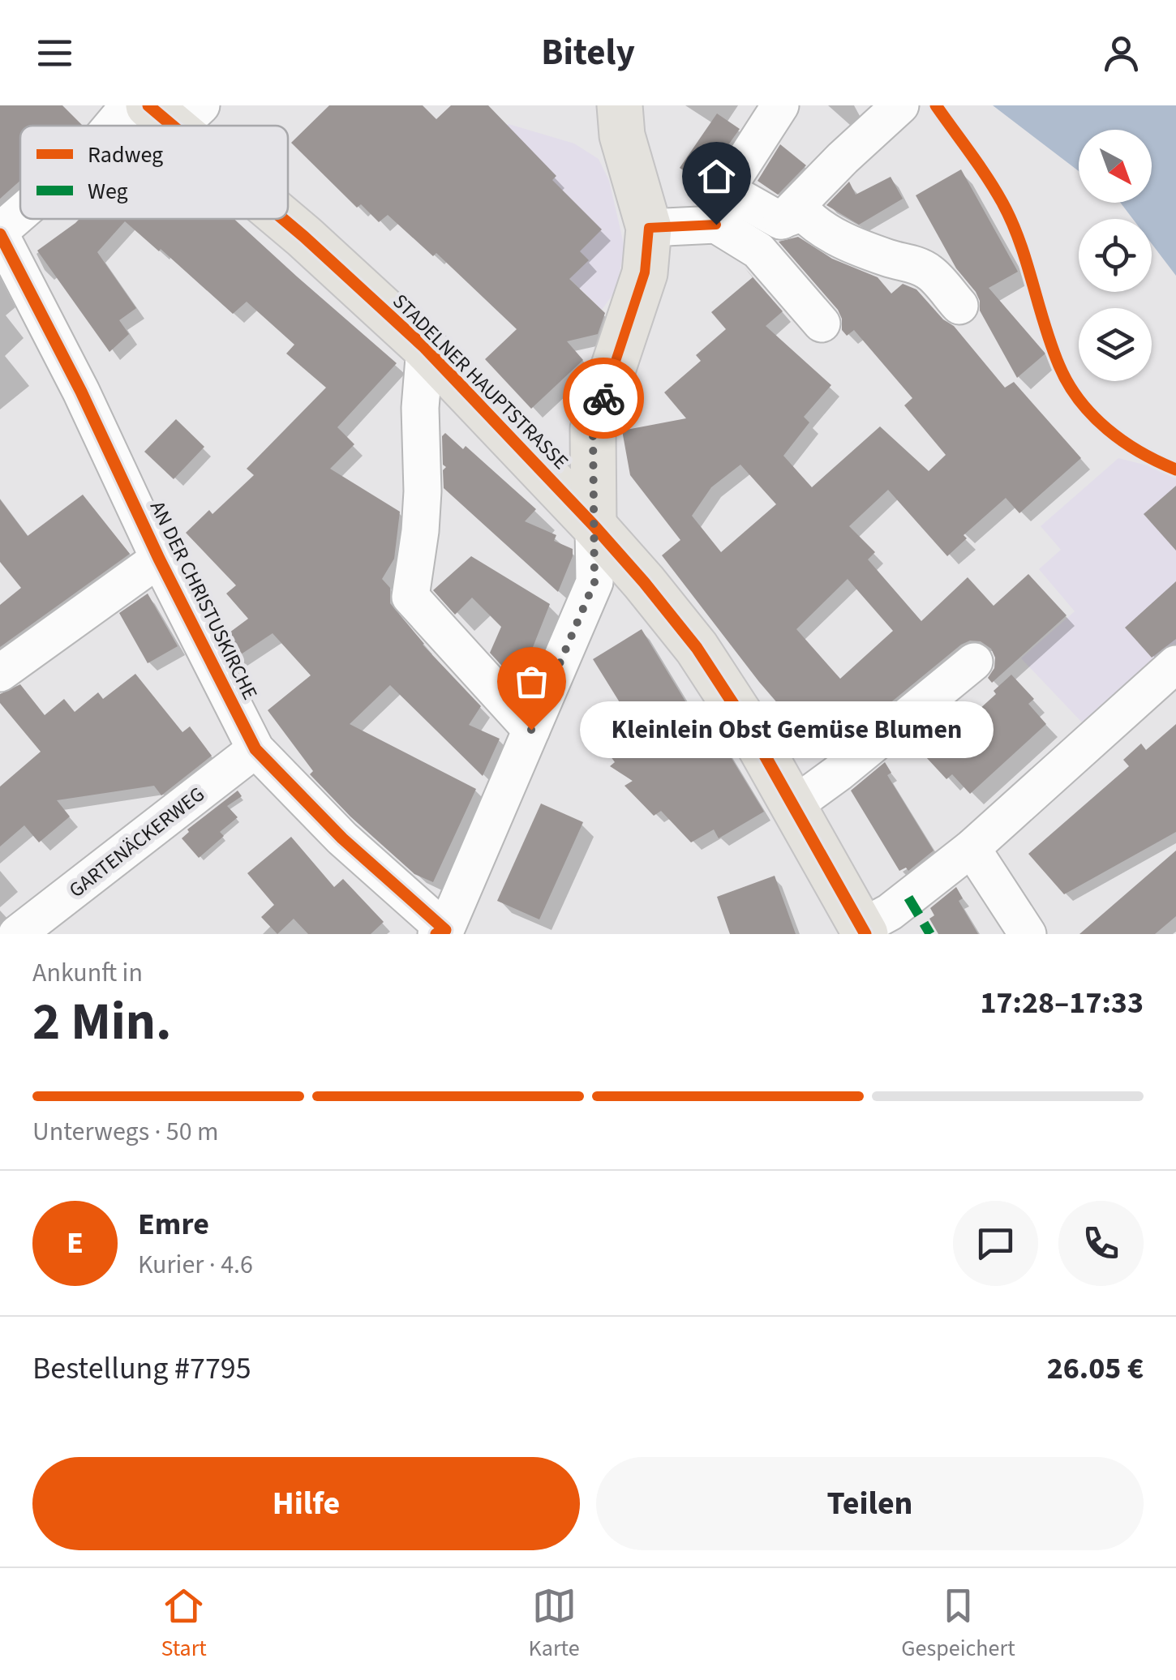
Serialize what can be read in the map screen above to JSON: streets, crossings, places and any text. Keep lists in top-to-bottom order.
{
  "streets": {
    "main road": ["STADELNER HAUPTSTRASSE"],
    "street": ["AN DER CHRISTUSKIRCHE", "GARTENÄCKERWEG"]
  },
  "crossings": [
    ["AN DER CHRISTUSKIRCHE", "GARTENÄCKERWEG"]
  ],
  "places": ["Kleinlein Obst Gemüse Blumen"],
  "legend": ["Radweg", "Weg"],
  "north": "bottom right",
  "page": {
    "header": "Bitely",
    "bubble": "Kleinlein Obst Gemüse Blumen",
    "heading": ["2 Min.", "Ankunft in", "17:28–17:33"],
    "panel": [
      "Emre",
      "Kurier · 4.6",
      "Bestellung #7795",
      "26.05 €"
    ],
    "bar": "Unterwegs · 50 m",
    "round": "E",
    "buttons": ["Hilfe", "Teilen"],
    "tabs": ["Start", "Karte", "Gespeichert"]
  }
}
